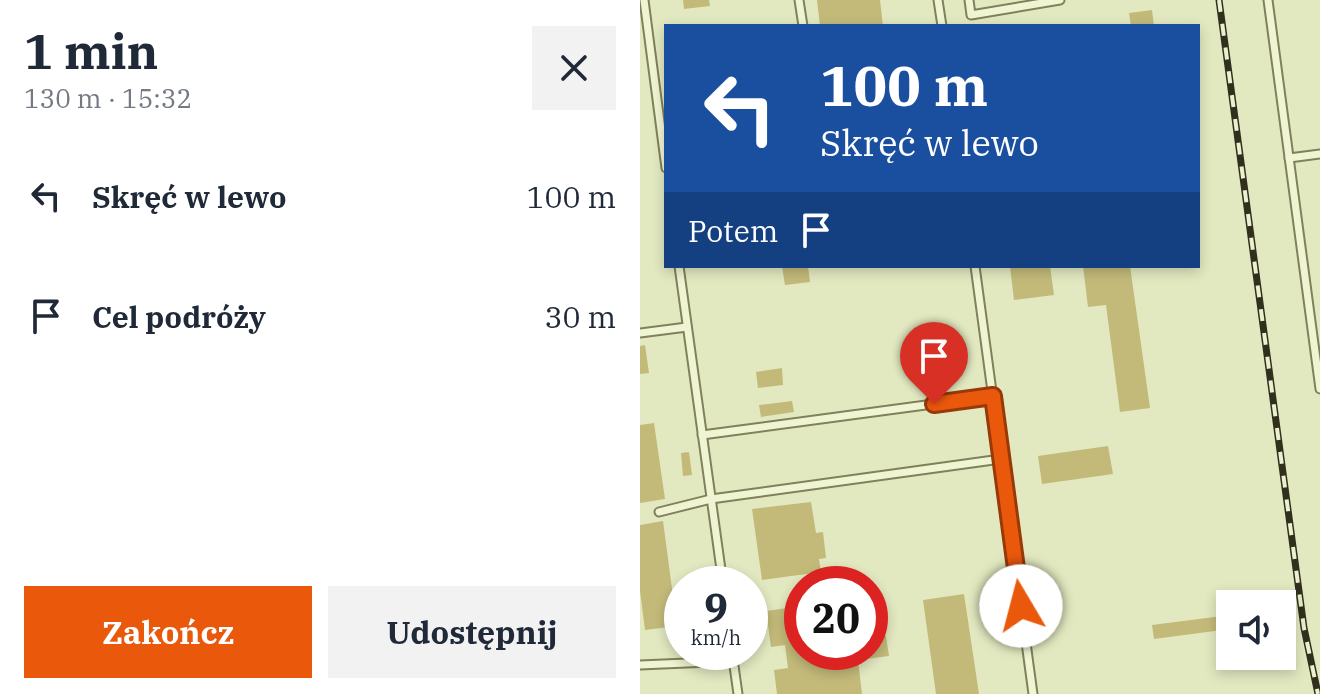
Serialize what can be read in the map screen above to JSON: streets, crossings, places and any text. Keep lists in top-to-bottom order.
{
  "page": {
    "heading": ["1 min", "130 m · 15:32"],
    "turn": ["100 m", "Skręć w lewo"],
    "list": [
      {
        "name": "Skręć w lewo",
        "value": "100 m"
      },
      {
        "name": "Cel podróży",
        "value": "30 m"
      }
    ],
    "then": "Potem",
    "speed": "9 km/h",
    "limit": "20",
    "buttons": ["Zakończ", "Udostępnij"]
  }
}
